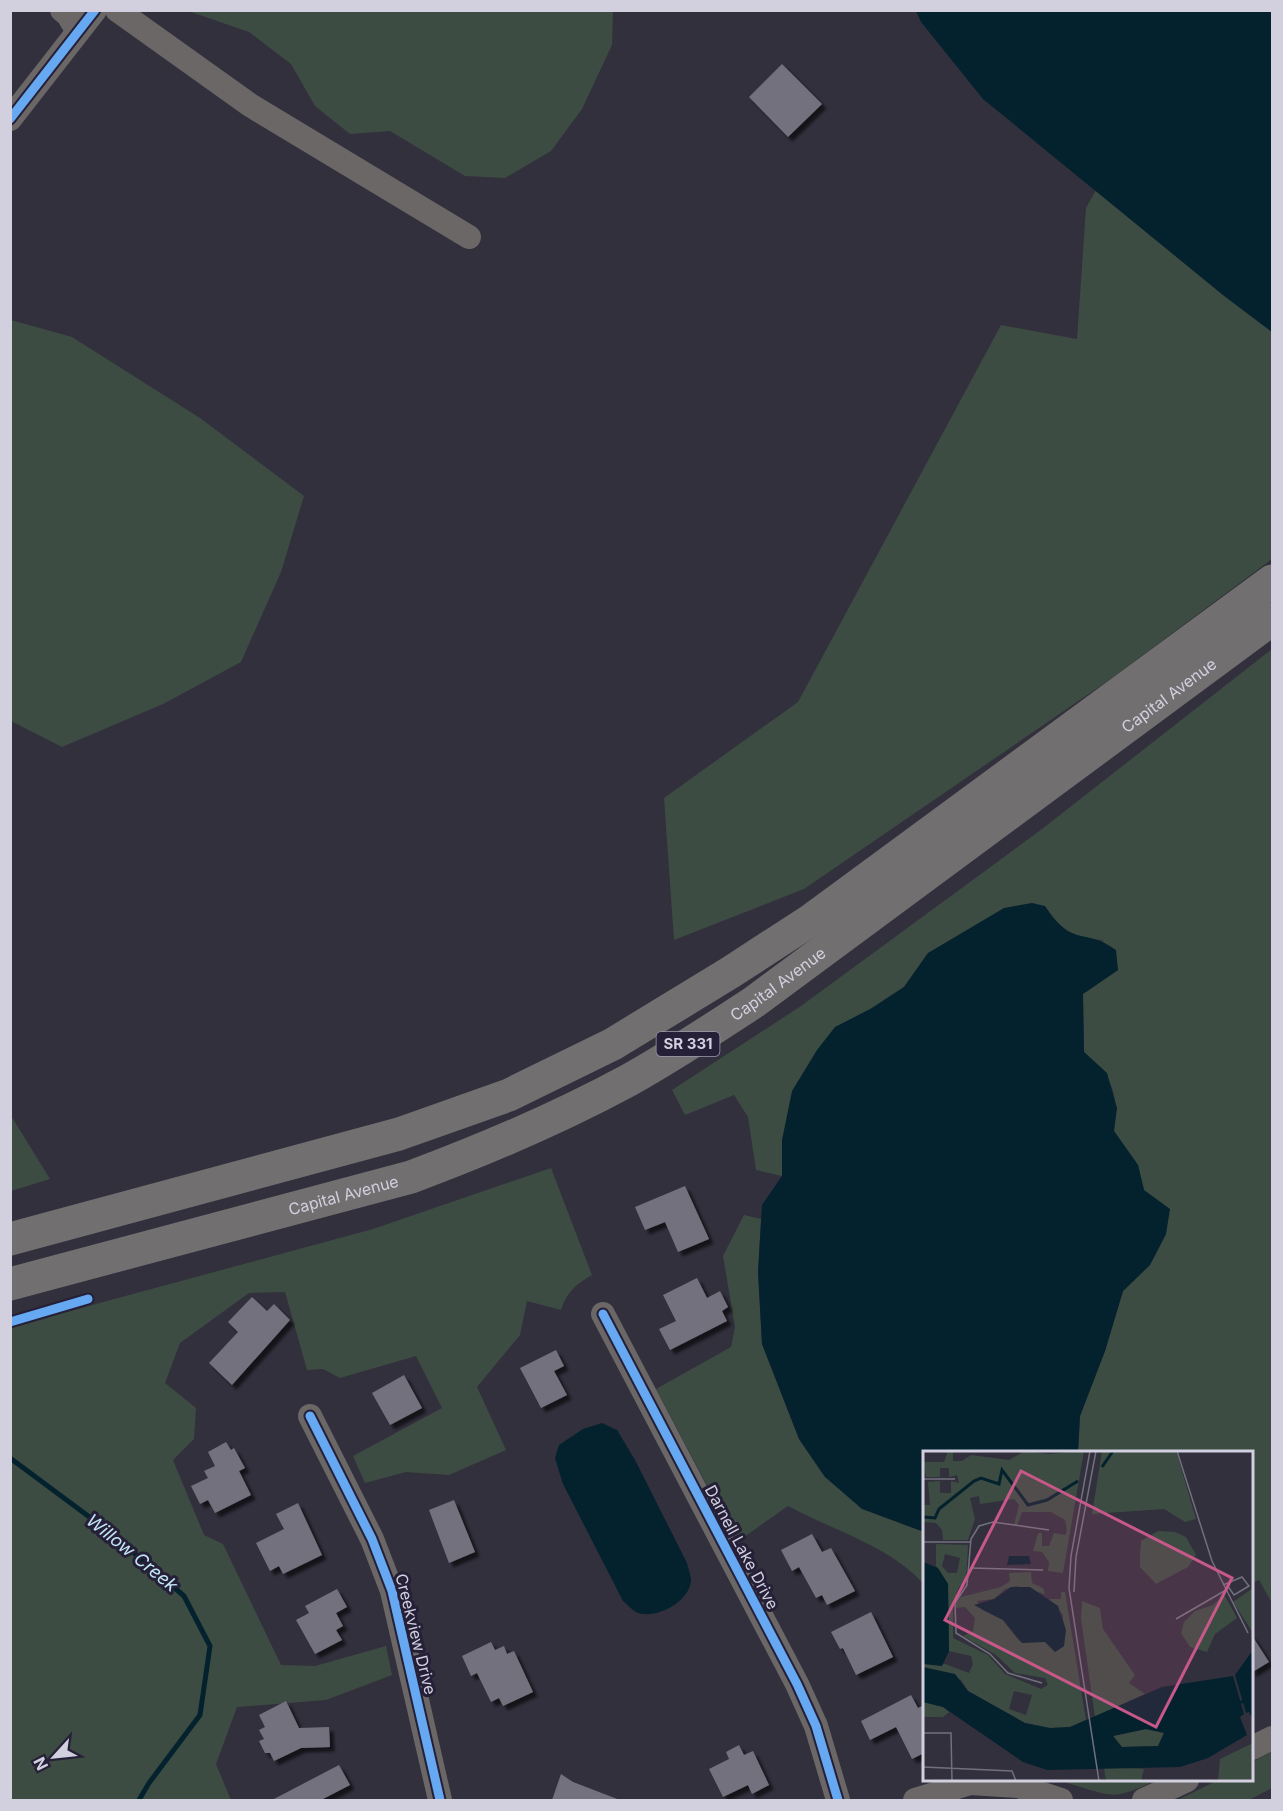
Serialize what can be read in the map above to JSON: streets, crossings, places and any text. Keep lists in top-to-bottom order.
{
  "streets": {
    "highway": ["Capital Avenue", "SR 331"],
    "street": ["Darnell Lake Drive", "Creekview Drive"]
  },
  "water": ["Willow Creek"],
  "north": "bottom left"
}
